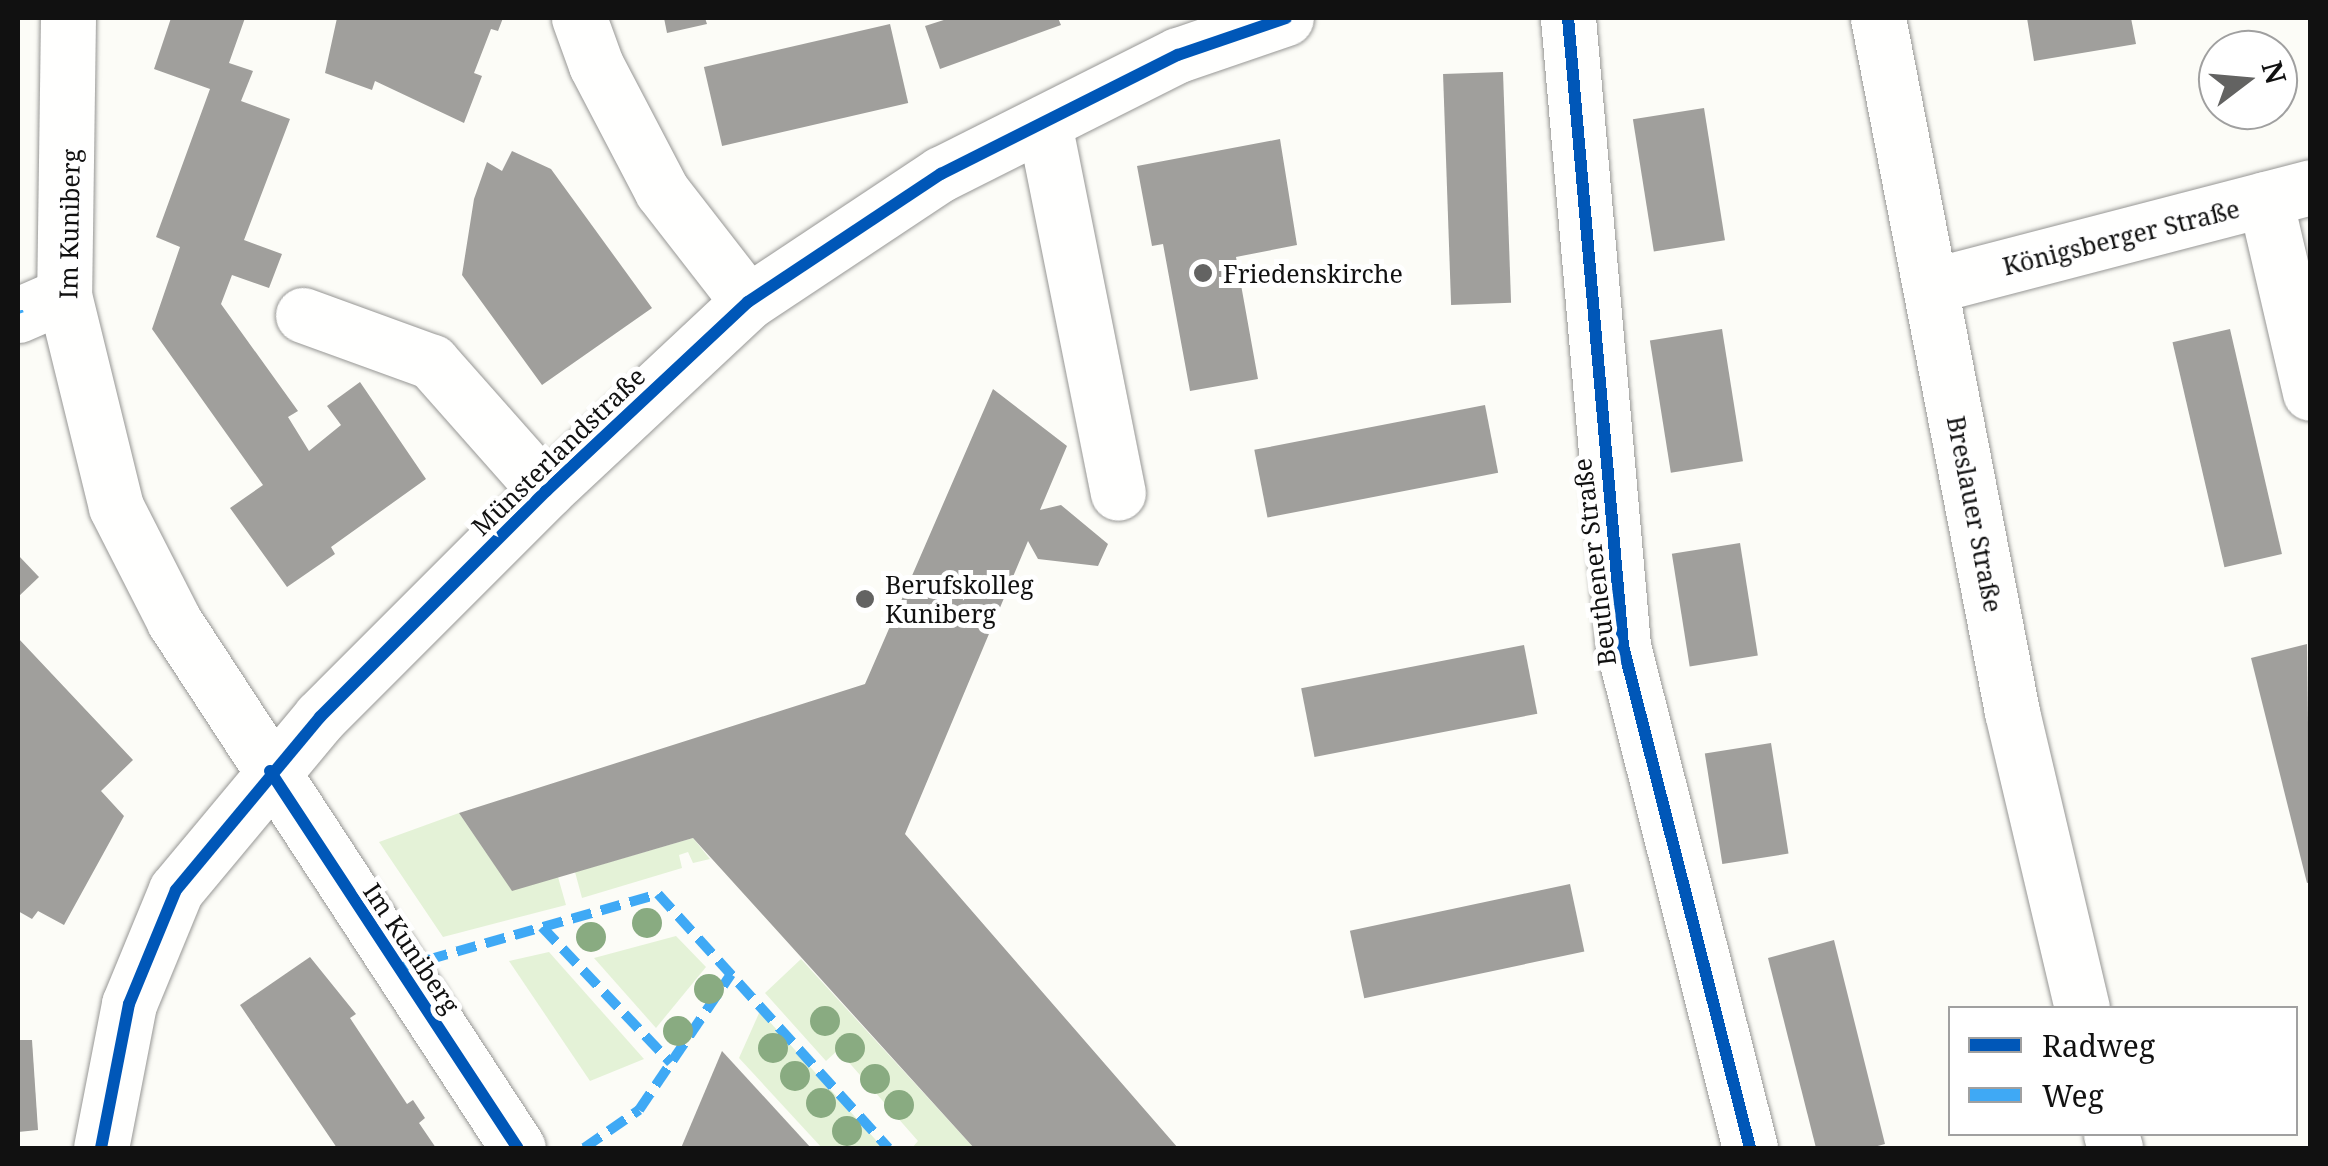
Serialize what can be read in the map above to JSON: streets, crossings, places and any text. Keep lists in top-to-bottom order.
{
  "streets": {
    "street": [
      "Im Kuniberg",
      "Königsberger Straße",
      "Münsterlandstraße",
      "Breslauer Straße",
      "Beuthener Straße"
    ]
  },
  "crossings": [
    ["Im Kuniberg", "Münsterlandstraße"],
    ["Königsberger Straße", "Breslauer Straße"]
  ],
  "places": ["Friedenskirche", "Berufskolleg Kuniberg"],
  "legend": ["Radweg", "Weg"],
  "north": "right"
}
